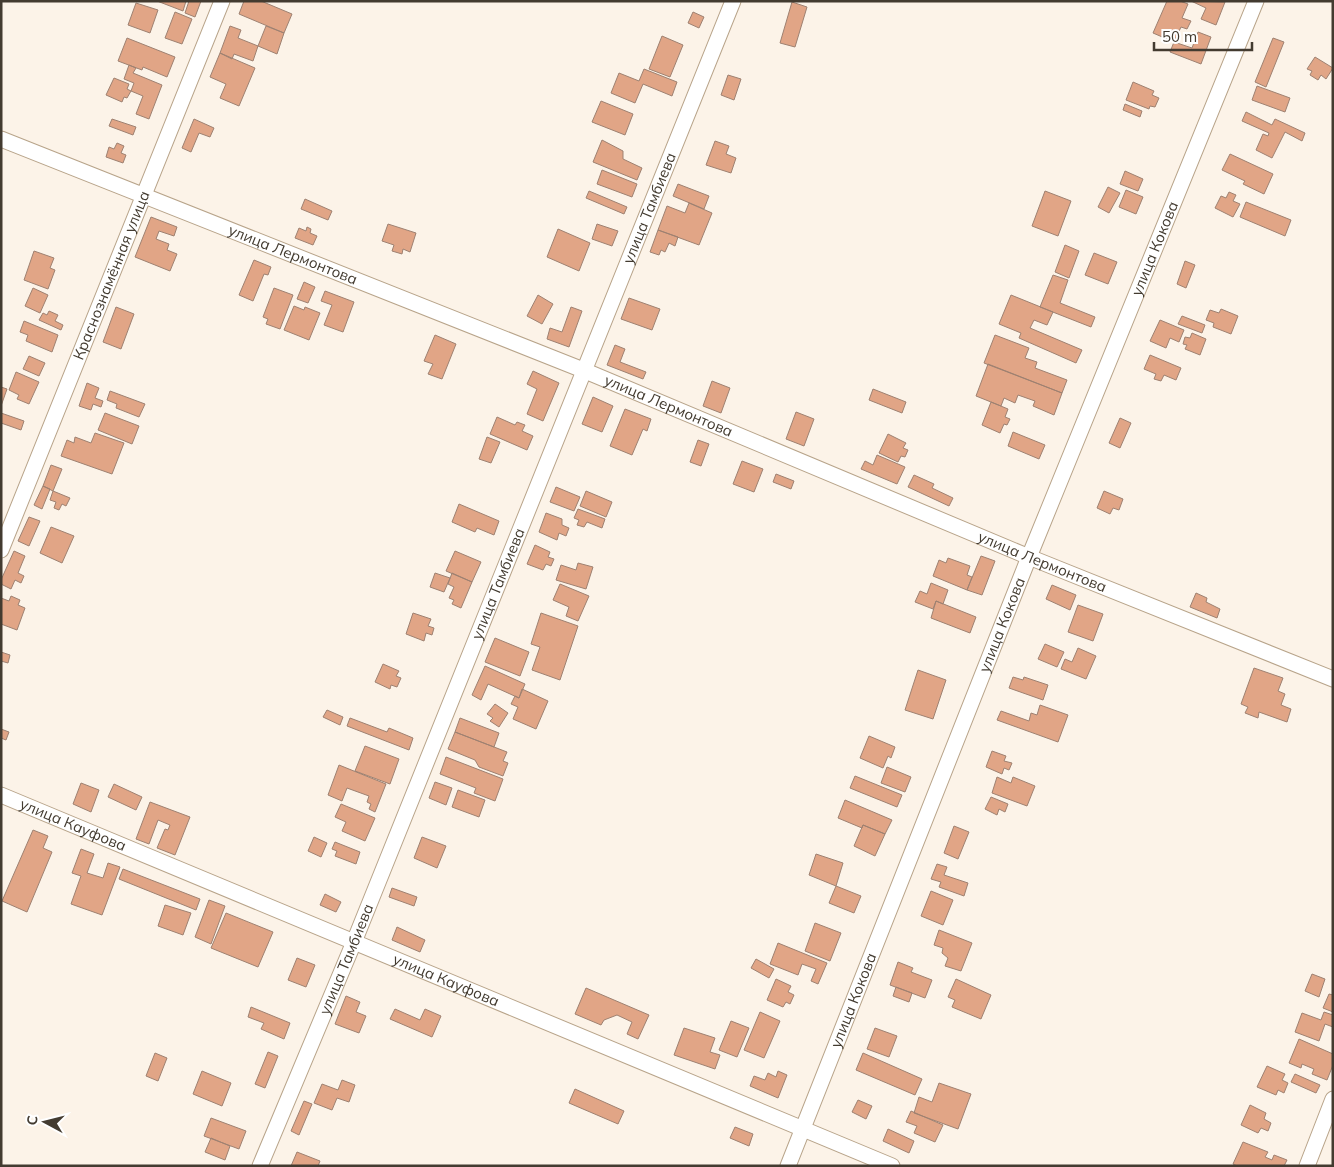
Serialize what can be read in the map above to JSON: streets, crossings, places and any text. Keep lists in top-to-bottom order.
{
  "streets": {
    "street": [
      "улица Тамбиева",
      "улица Кокова",
      "улица Лермонтова",
      "Краснознамённая улица",
      "улица Кауфова"
    ]
  },
  "crossings": [
    ["улица Тамбиева", "улица Лермонтова"],
    ["улица Тамбиева", "улица Кауфова"],
    ["улица Кокова", "улица Лермонтова"],
    ["улица Кокова", "улица Кауфова"],
    ["улица Лермонтова", "Краснознамённая улица"]
  ],
  "scale_bar": "50 m",
  "north": "left"
}
